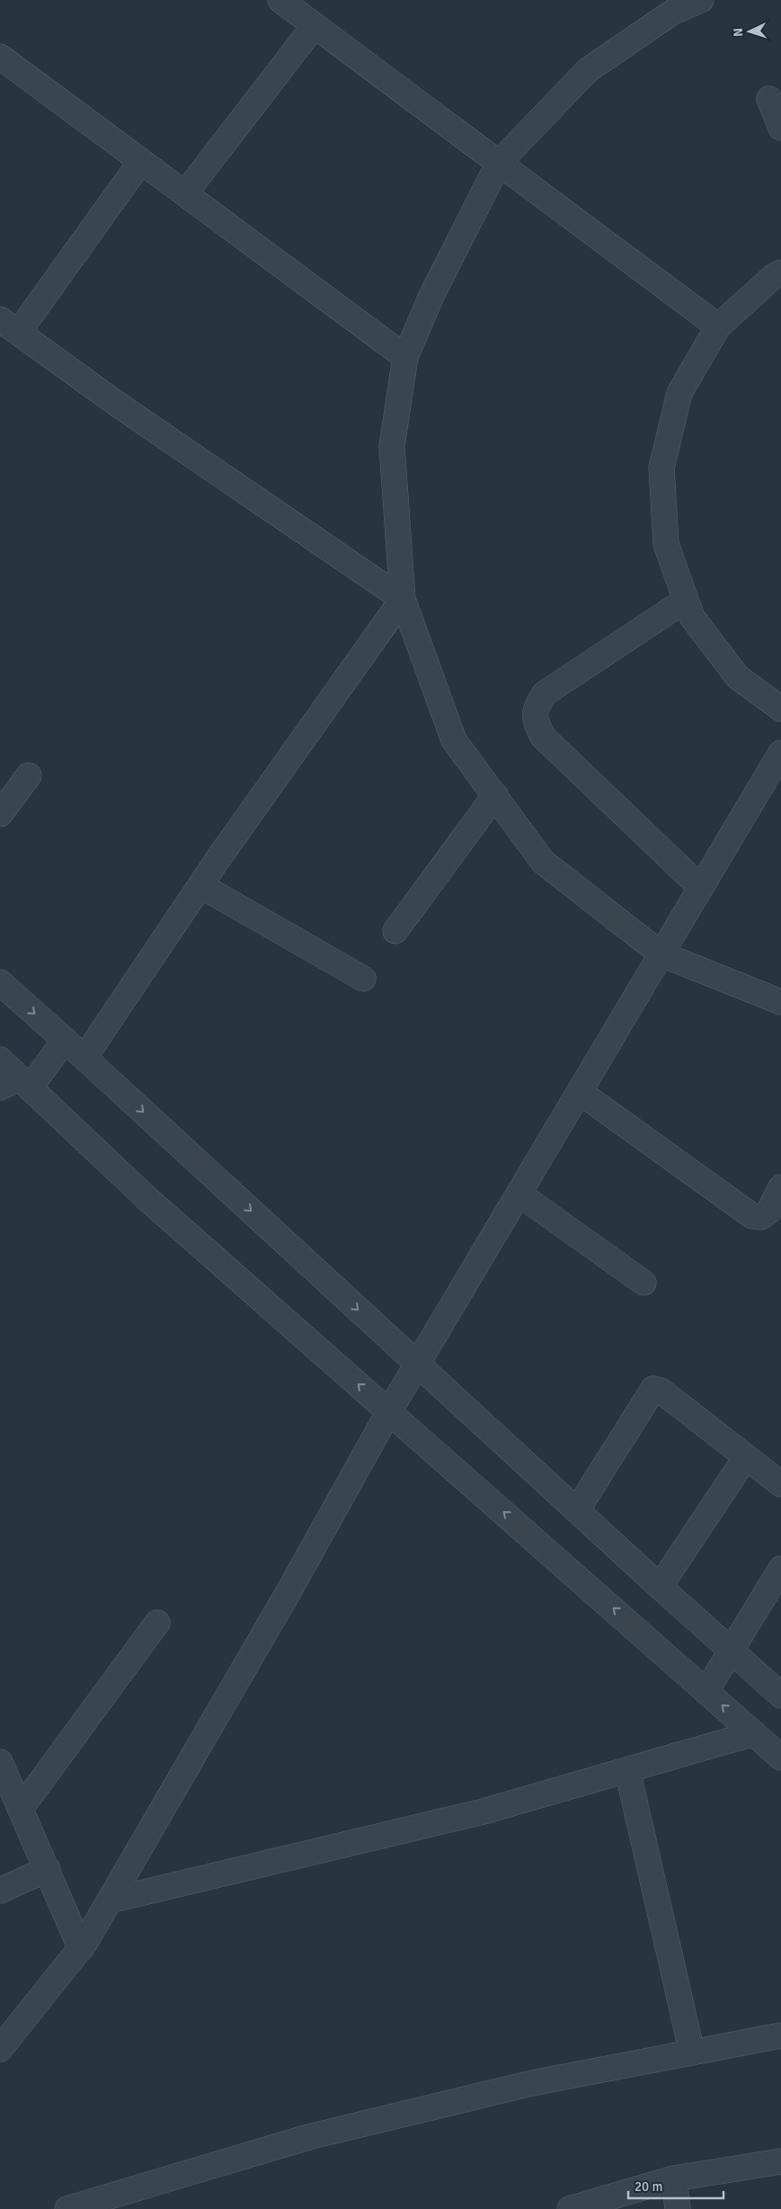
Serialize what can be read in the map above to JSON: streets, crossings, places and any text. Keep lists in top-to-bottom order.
{
  "scale_bar": "20 m",
  "north": "left"
}
